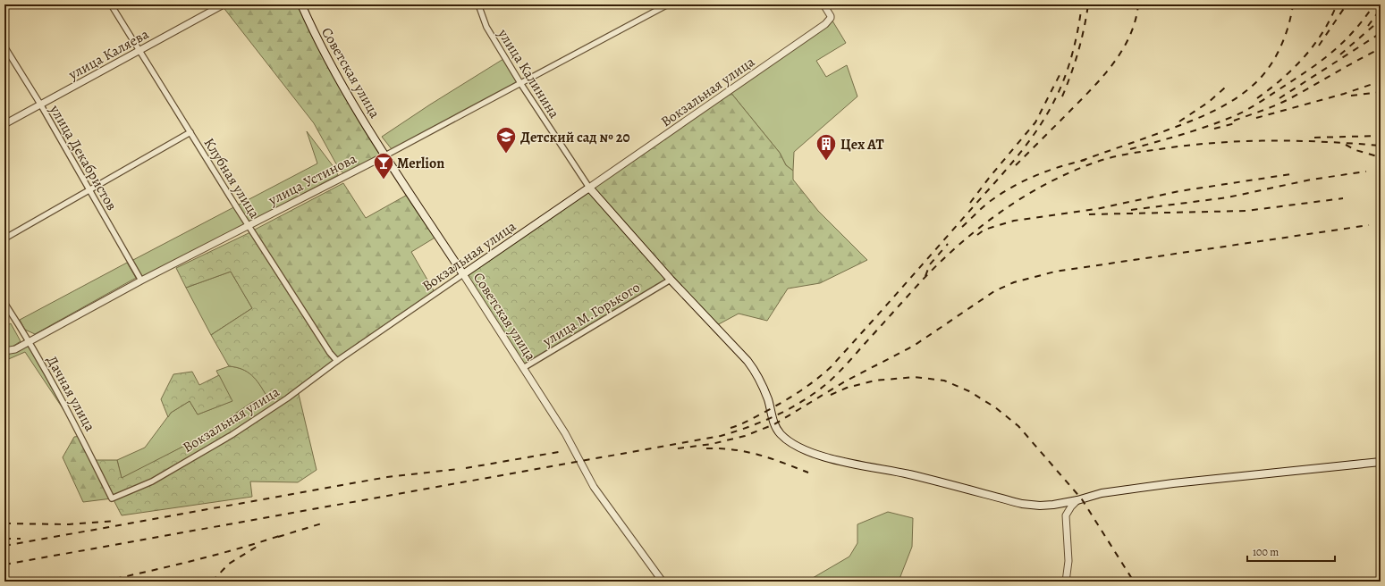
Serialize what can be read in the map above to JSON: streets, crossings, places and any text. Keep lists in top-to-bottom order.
{
  "streets": {
    "main road": ["Советская улица", "Вокзальная улица"],
    "street": [
      "улица Каляева",
      "улица Калинина",
      "улица Декабристов",
      "Клубная улица",
      "улица Устинова",
      "улица М.Горького",
      "Дачная улица"
    ]
  },
  "crossings": [
    ["улица Каляева", "улица Декабристов"],
    ["улица Каляева", "Клубная улица"],
    ["Советская улица", "Вокзальная улица"],
    ["Советская улица", "улица Устинова"],
    ["Советская улица", "улица М.Горького"],
    ["улица Калинина", "Вокзальная улица"],
    ["улица Калинина", "улица Устинова"],
    ["Вокзальная улица", "Клубная улица"],
    ["Вокзальная улица", "Дачная улица"],
    ["улица Декабристов", "улица Устинова"],
    ["Клубная улица", "улица Устинова"],
    ["улица Устинова", "Дачная улица"]
  ],
  "places": {
    "school or university": ["Детский сад № 20"],
    "building": ["Цех АТ"],
    "bar": ["Merlion"]
  },
  "scale_bar": "100 m"
}
